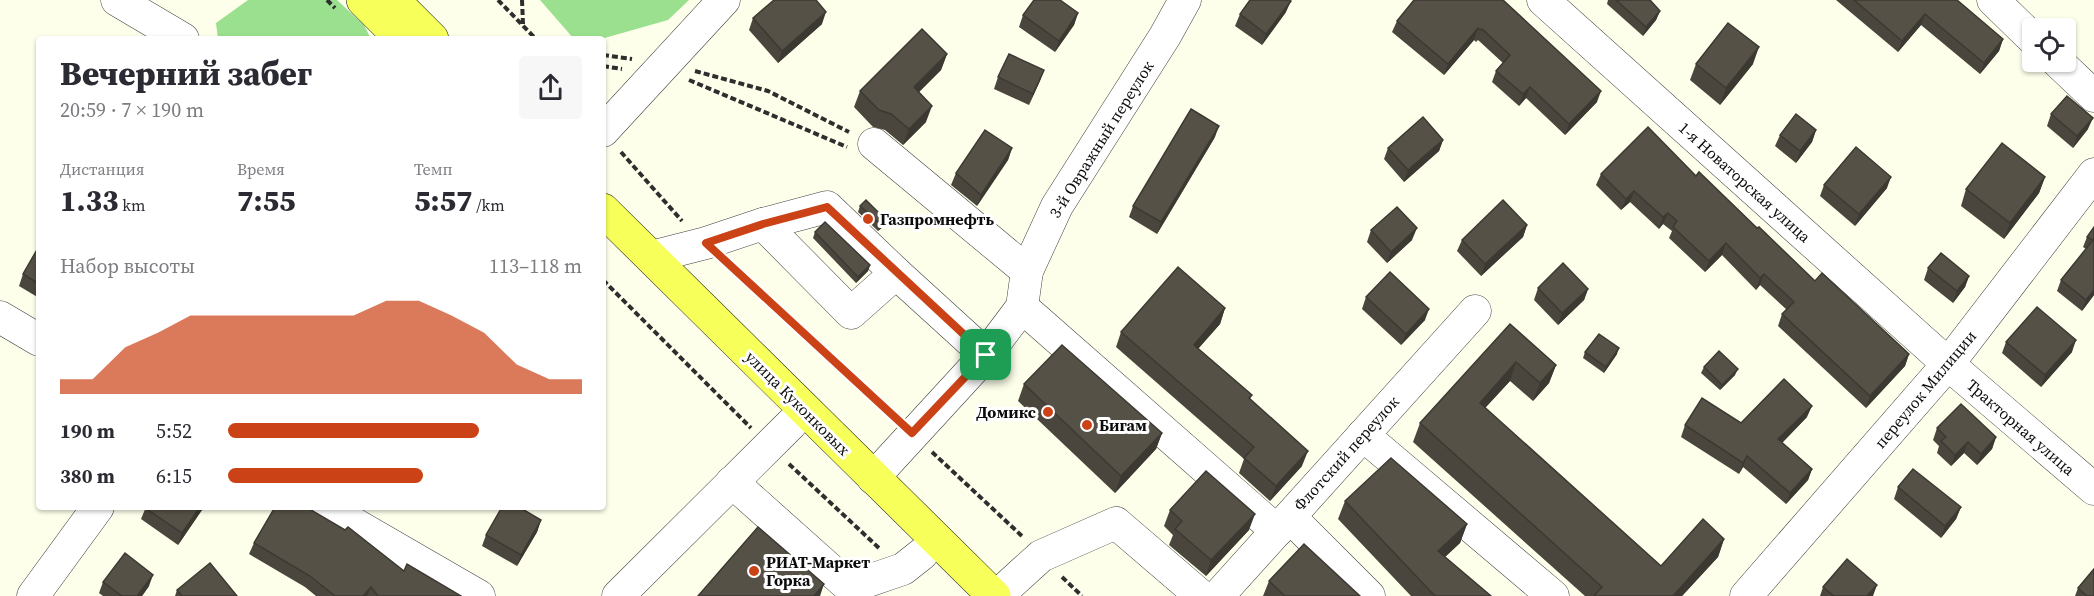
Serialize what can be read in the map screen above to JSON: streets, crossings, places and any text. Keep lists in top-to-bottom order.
{
  "streets": {
    "main road": ["улица Куконковых"],
    "street": [
      "3-й Овражный переулок",
      "1-я Новаторская улица",
      "переулок Милиции",
      "Тракторная улица",
      "Флотский переулок"
    ]
  },
  "crossings": [
    ["3-й Овражный переулок", "улица Куконковых"],
    ["1-я Новаторская улица", "переулок Милиции"],
    ["1-я Новаторская улица", "Тракторная улица"],
    ["переулок Милиции", "Тракторная улица"]
  ],
  "places": [
    "Газпромнефть",
    "Домикс",
    "Бигам",
    "РИАТ-Маркет Горка"
  ],
  "page": {
    "heading": ["Вечерний забег", "20:59 · 7 × 190 m"],
    "stats": [
      ["Дистанция", "1.33 km"],
      ["Время", "7:55"],
      ["Темп", "5:57 /km"]
    ],
    "chart": ["Набор высоты", "113–118 m"],
    "list": [
      {
        "name": "190 m",
        "note": "5:52"
      },
      {
        "name": "380 m",
        "note": "6:15"
      }
    ]
  }
}
